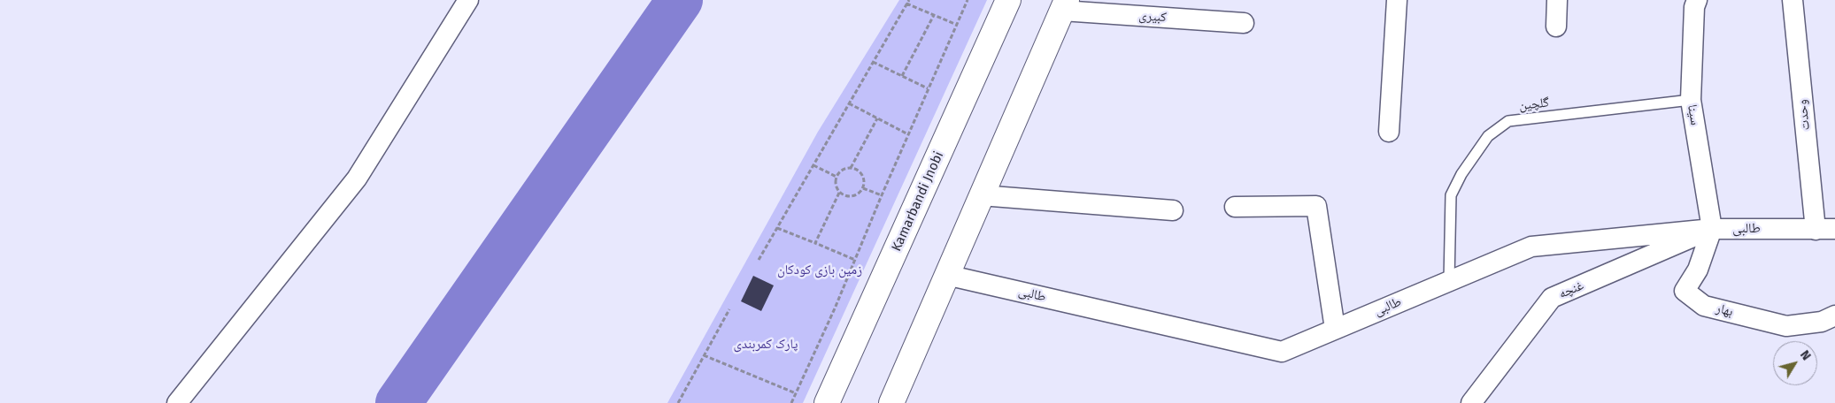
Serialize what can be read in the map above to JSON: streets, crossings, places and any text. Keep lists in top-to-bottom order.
{
  "streets": {
    "main road": ["Kamarbandi Jnobi"],
    "street": [
      "کبیری",
      "سینا",
      "وحدت",
      "طالبی",
      "غنچه",
      "بهار"
    ],
    "lane": ["گلچین"]
  },
  "crossings": [
    ["گلچین", "سینا"],
    ["گلچین", "طالبی"],
    ["سینا", "طالبی"],
    ["سینا", "غنچه"],
    ["سینا", "بهار"],
    ["وحدت", "طالبی"],
    ["طالبی", "غنچه"],
    ["طالبی", "بهار"],
    ["غنچه", "بهار"]
  ],
  "parks": ["زمین بازی کودکان", "پارک کمربندی"],
  "north": "top right"
}
